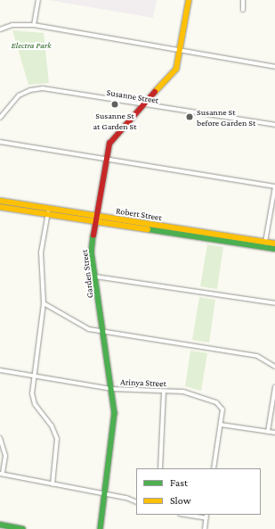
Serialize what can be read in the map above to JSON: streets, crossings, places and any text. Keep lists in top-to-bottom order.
{
  "streets": {
    "street": [
      "Susanne Street",
      "Robert Street",
      "Garden Street",
      "Arinya Street"
    ]
  },
  "crossings": [
    ["Susanne Street", "Garden Street"],
    ["Robert Street", "Garden Street"],
    ["Garden Street", "Arinya Street"]
  ],
  "parks": ["Electra Park"],
  "places": ["Susanne St at Garden St", "Susanne St before Garden St"],
  "legend": ["Fast", "Slow"]
}
